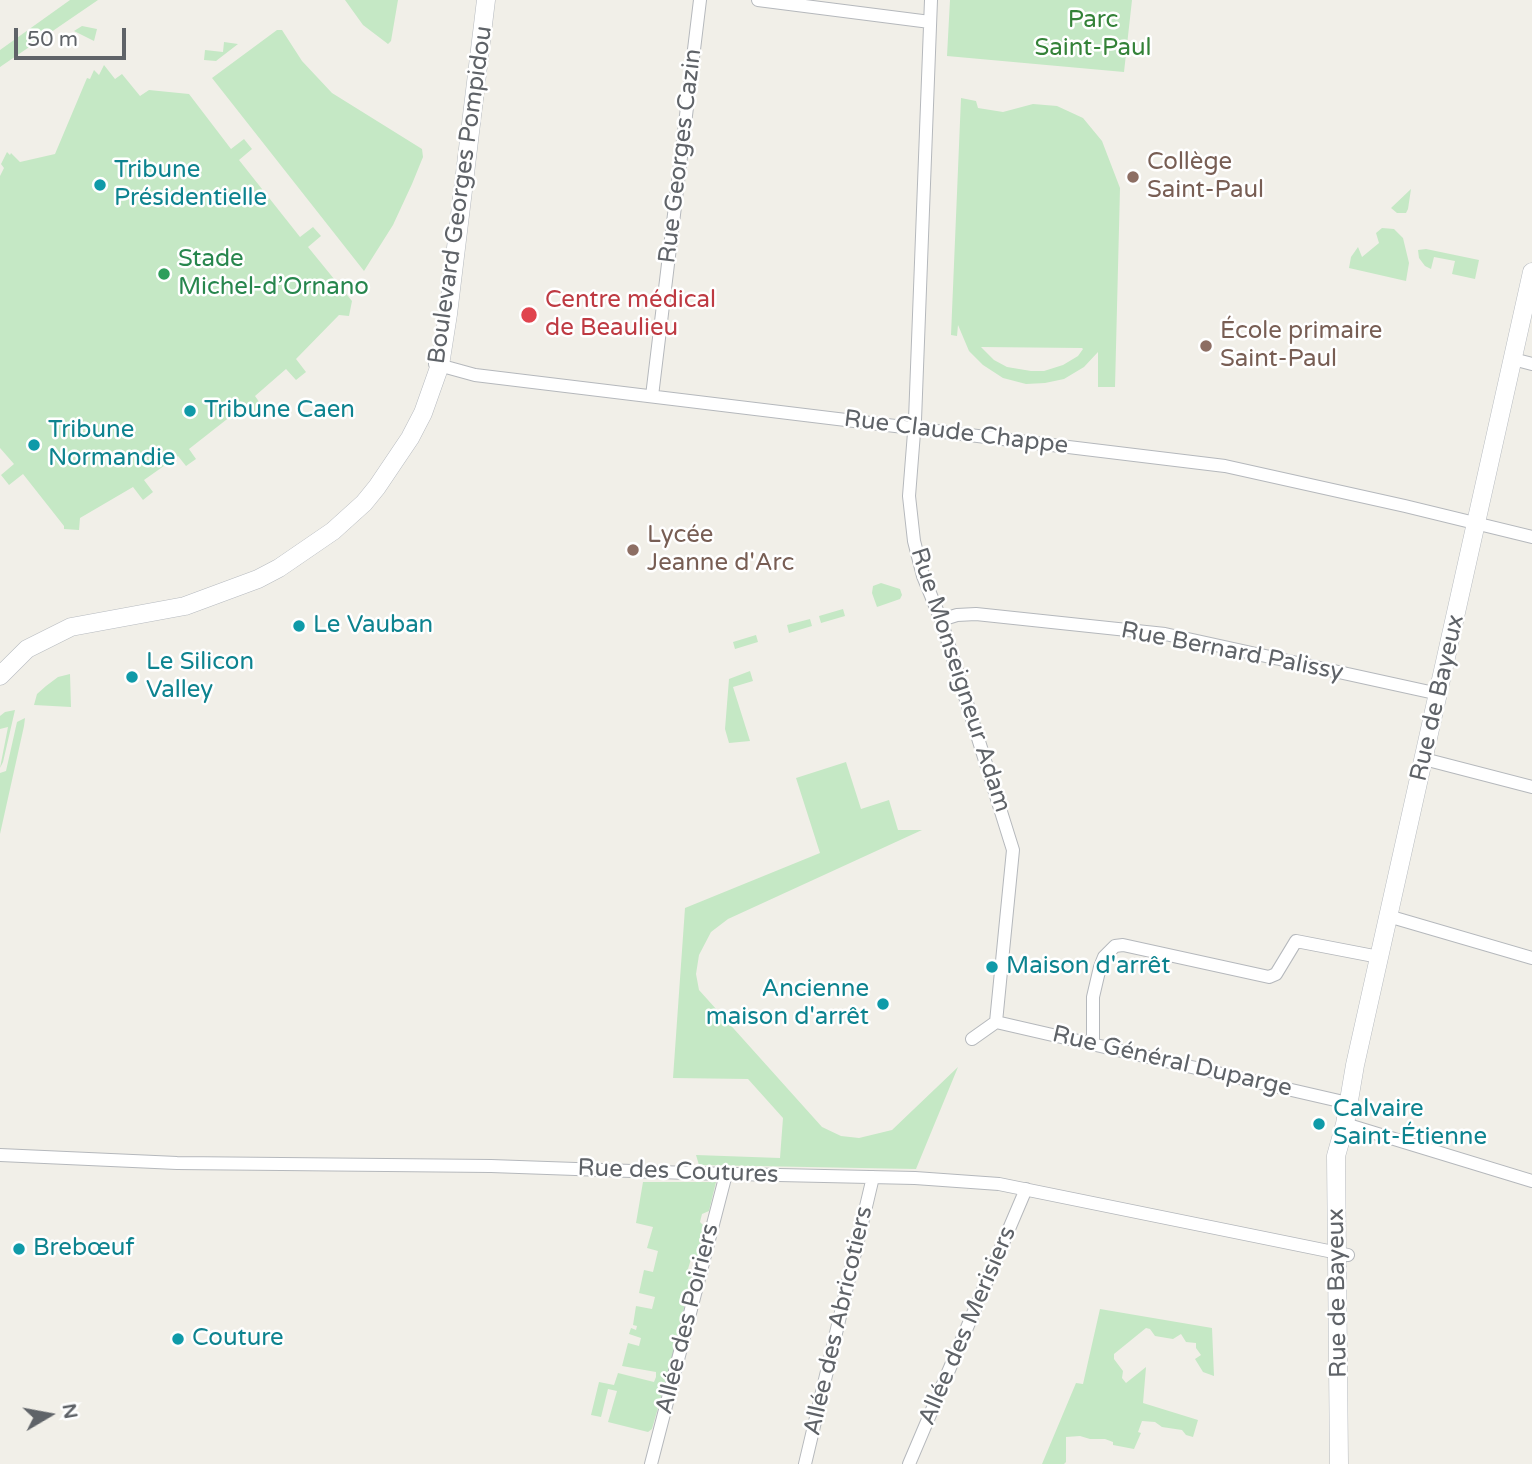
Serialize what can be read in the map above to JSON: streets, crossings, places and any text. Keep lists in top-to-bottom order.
{
  "streets": {
    "street": [
      "Rue Georges Cazin",
      "Boulevard Georges Pompidou",
      "Rue Claude Chappe",
      "Rue Bernard Palissy",
      "Rue Monseigneur Adam",
      "Rue de Bayeux",
      "Rue Général Duparge",
      "Rue des Coutures",
      "Allée des Poiriers",
      "Allée des Abricotiers",
      "Allée des Merisiers"
    ]
  },
  "crossings": [
    ["Rue Georges Cazin", "Rue Claude Chappe"],
    ["Boulevard Georges Pompidou", "Rue Claude Chappe"],
    ["Rue Claude Chappe", "Rue Monseigneur Adam"],
    ["Rue Claude Chappe", "Rue de Bayeux"],
    ["Rue Bernard Palissy", "Rue Monseigneur Adam"],
    ["Rue Bernard Palissy", "Rue de Bayeux"],
    ["Rue Monseigneur Adam", "Rue Général Duparge"],
    ["Rue de Bayeux", "Rue Général Duparge"],
    ["Rue de Bayeux", "Rue des Coutures"],
    ["Rue des Coutures", "Allée des Poiriers"],
    ["Rue des Coutures", "Allée des Abricotiers"],
    ["Rue des Coutures", "Allée des Merisiers"]
  ],
  "parks": ["Parc Saint-Paul"],
  "places": [
    "Collège Saint-Paul",
    "Tribune Présidentielle",
    "Stade Michel-d’Ornano",
    "Centre médical de Beaulieu",
    "École primaire Saint-Paul",
    "Tribune Caen",
    "Tribune Normandie",
    "Lycée Jeanne d'Arc",
    "Le Vauban",
    "Le Silicon Valley",
    "Maison d'arrêt",
    "Ancienne maison d'arrêt",
    "Calvaire Saint-Étienne",
    "Brebœuf",
    "Couture"
  ],
  "scale_bar": "50 m",
  "north": "right"
}
